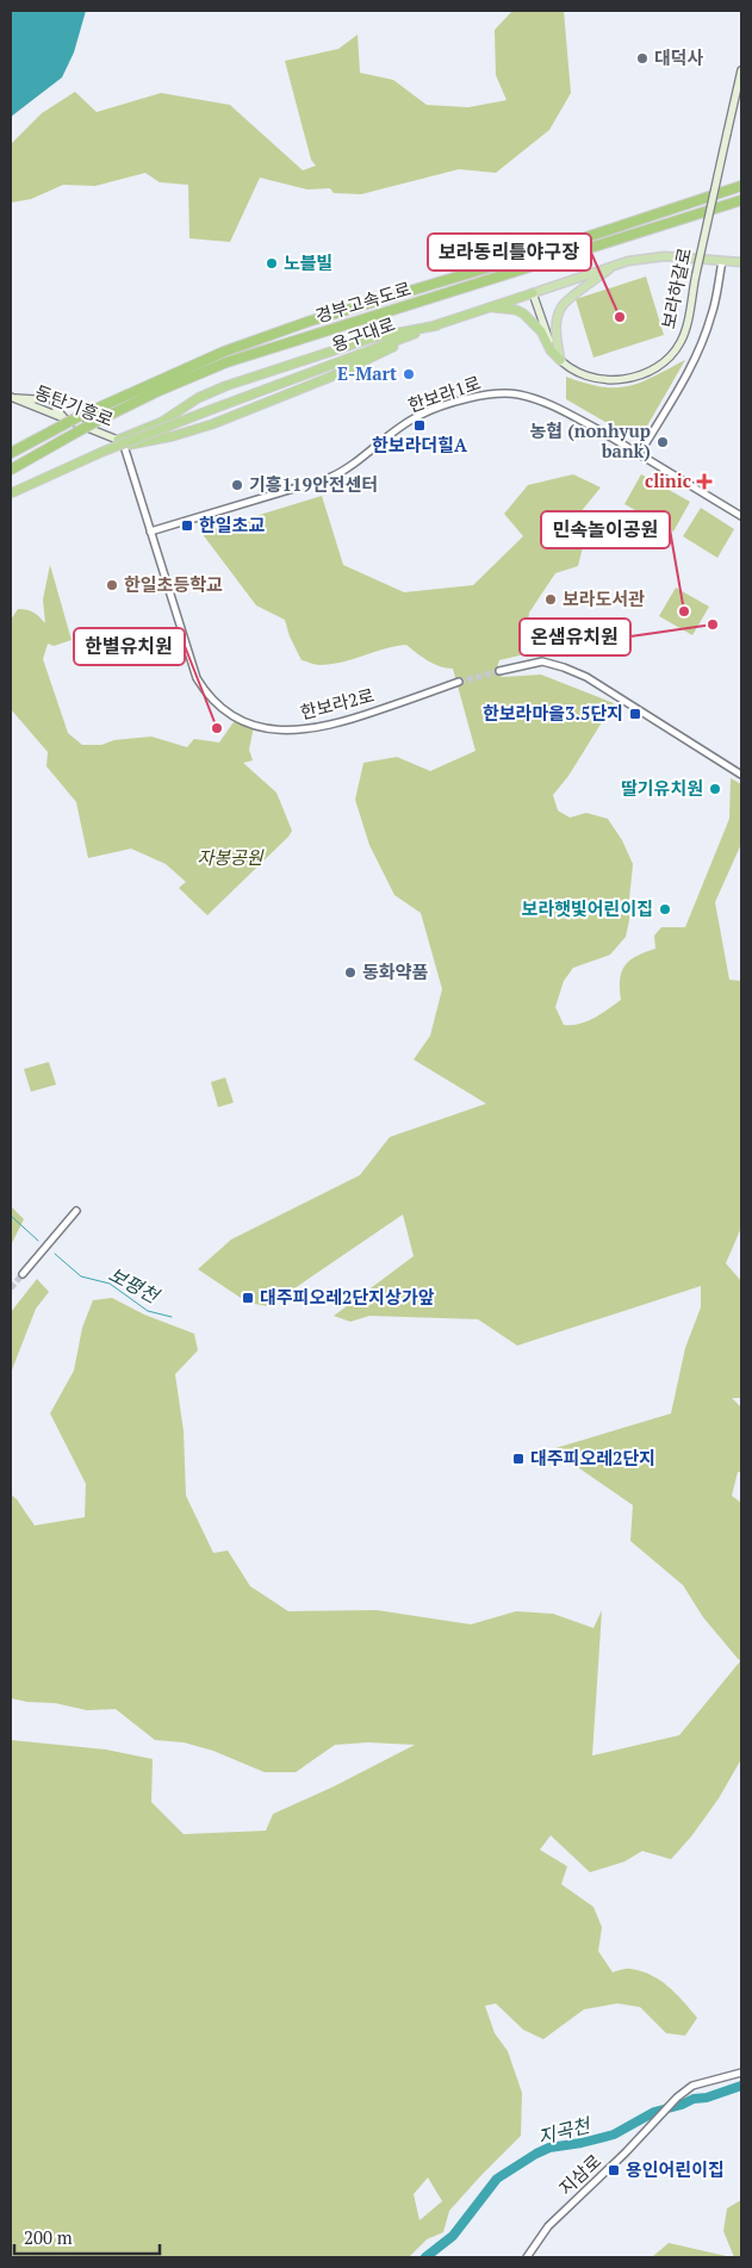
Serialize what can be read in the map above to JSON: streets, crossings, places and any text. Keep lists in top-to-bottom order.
{
  "streets": {
    "highway": ["경부고속도로", "용구대로"],
    "main road": ["보라하갈로", "동탄기흥로"],
    "street": ["한보라1로", "한보라2로", "지삼로"]
  },
  "crossings": [
    ["한보라1로", "한보라2로"],
    ["동탄기흥로", "한보라2로"]
  ],
  "water": ["보평천", "지곡천"],
  "parks": ["자봉공원"],
  "places": {
    "other": [
      "대덕사",
      "노블빌",
      "보라동리틀야구장",
      "E-Mart",
      "농협 (nonhyup bank)",
      "기흥119안전센터",
      "한일초등학교",
      "보라도서관",
      "민속놀이공원",
      "온샘유치원",
      "한별유치원",
      "딸기유치원",
      "보라햇빛어린이집",
      "동화약품"
    ],
    "transit": [
      "한보라더힐A",
      "한일초교",
      "한보라마을3.5단지",
      "대주피오레2단지상가앞",
      "대주피오레2단지",
      "용인어린이집"
    ],
    "health": ["clinic"]
  },
  "scale_bar": "200 m"
}
